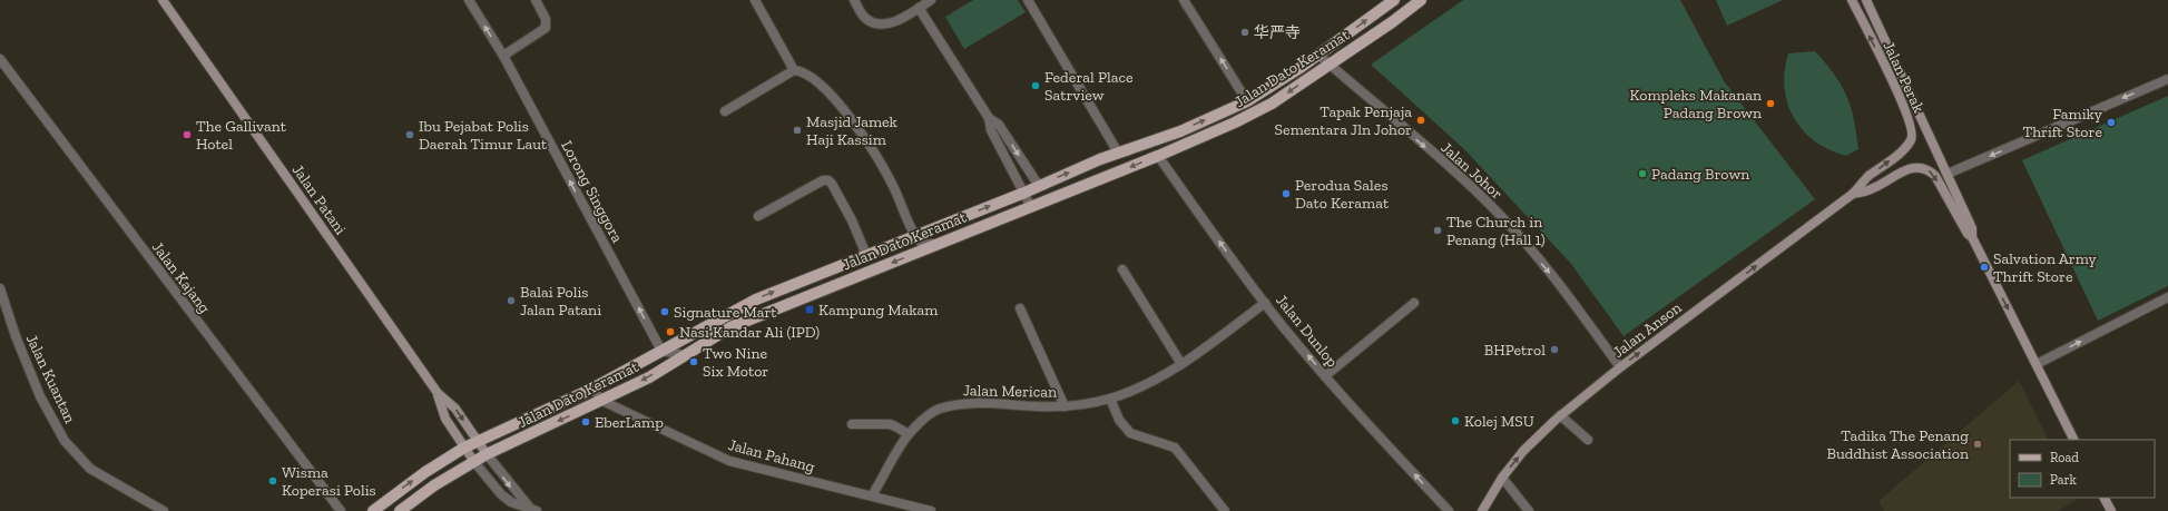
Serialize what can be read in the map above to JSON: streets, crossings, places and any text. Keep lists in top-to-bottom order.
{
  "streets": {
    "main road": [
      "Jalan Dato Keramat",
      "Jalan Perak",
      "Jalan Patani",
      "Jalan Anson"
    ],
    "street": [
      "Jalan Johor",
      "Lorong Singgora",
      "Jalan Kajang",
      "Jalan Dunlop",
      "Jalan Kuantan",
      "Jalan Merican",
      "Jalan Pahang"
    ]
  },
  "crossings": [
    ["Jalan Dato Keramat", "Jalan Johor"],
    ["Jalan Dato Keramat", "Lorong Singgora"],
    ["Jalan Dato Keramat", "Jalan Patani"],
    ["Jalan Dato Keramat", "Jalan Dunlop"],
    ["Jalan Dato Keramat", "Jalan Pahang"],
    ["Jalan Perak", "Jalan Anson"],
    ["Jalan Johor", "Jalan Anson"],
    ["Jalan Dunlop", "Jalan Merican"],
    ["Jalan Merican", "Jalan Pahang"]
  ],
  "one_way": [
    "Jalan Johor",
    "Lorong Singgora",
    "Jalan Anson",
    "Jalan Dunlop"
  ],
  "places": {
    "other": [
      "华严寺",
      "Federal Place Satrview",
      "Kompleks Makanan Padang Brown",
      "Tapak Penjaja Sementara Jln Johor",
      "Famiky Thrift Store",
      "Masjid Jamek Haji Kassim",
      "The Gallivant Hotel",
      "Ibu Pejabat Polis Daerah Timur Laut",
      "Padang Brown",
      "Perodua Sales Dato Keramat",
      "The Church in Penang (Hall 1)",
      "Salvation Army Thrift Store",
      "Balai Polis Jalan Patani",
      "Signature Mart",
      "Nasi Kandar Ali (IPD)",
      "BHPetrol",
      "Two Nine Six Motor",
      "Kolej MSU",
      "EberLamp",
      "Tadika The Penang Buddhist Association",
      "Wisma Koperasi Polis"
    ],
    "transit": ["Kampung Makam"]
  },
  "legend": ["Road", "Park"]
}
